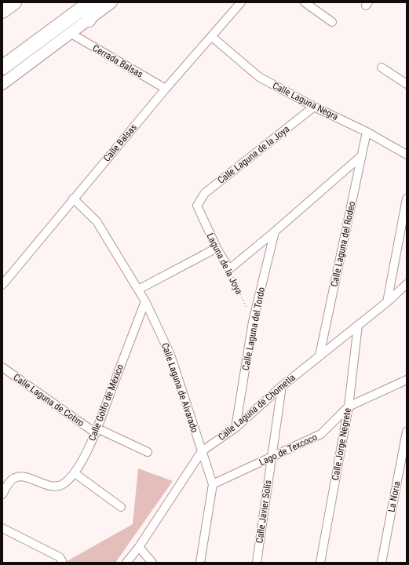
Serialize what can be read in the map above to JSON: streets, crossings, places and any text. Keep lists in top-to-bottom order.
{
  "streets": {
    "street": [
      "Cerrada Balsas",
      "Calle Laguna Negra",
      "Calle Balsas",
      "Calle Laguna de la Joya",
      "Calle Laguna del Rodeo",
      "Laguna de la Joya",
      "Calle Laguna del Tordo",
      "Calle Laguna de Alvarado",
      "Calle Laguna de Cotiro",
      "Calle Golfo de México",
      "Calle Laguna de Chometla",
      "Calle Jorge Negrete",
      "Lago de Texcoco",
      "La Noria",
      "Calle Javier Solís"
    ]
  },
  "crossings": [
    ["Cerrada Balsas", "Calle Balsas"],
    ["Calle Laguna Negra", "Calle Balsas"],
    ["Calle Laguna Negra", "Calle Laguna de la Joya"],
    ["Calle Laguna Negra", "Calle Laguna del Rodeo"],
    ["Calle Balsas", "Calle Laguna de Alvarado"],
    ["Calle Laguna de la Joya", "Laguna de la Joya"],
    ["Calle Laguna del Rodeo", "Calle Laguna de Chometla"],
    ["Laguna de la Joya", "Calle Laguna del Tordo"],
    ["Calle Laguna del Tordo", "Calle Laguna de Chometla"],
    ["Calle Laguna de Alvarado", "Calle Golfo de México"],
    ["Calle Laguna de Alvarado", "Calle Laguna de Chometla"],
    ["Calle Laguna de Alvarado", "Lago de Texcoco"],
    ["Calle Laguna de Cotiro", "Calle Golfo de México"],
    ["Calle Laguna de Chometla", "Calle Jorge Negrete"],
    ["Calle Laguna de Chometla", "Calle Javier Solís"],
    ["Calle Jorge Negrete", "Lago de Texcoco"],
    ["Lago de Texcoco", "Calle Javier Solís"]
  ]
}
